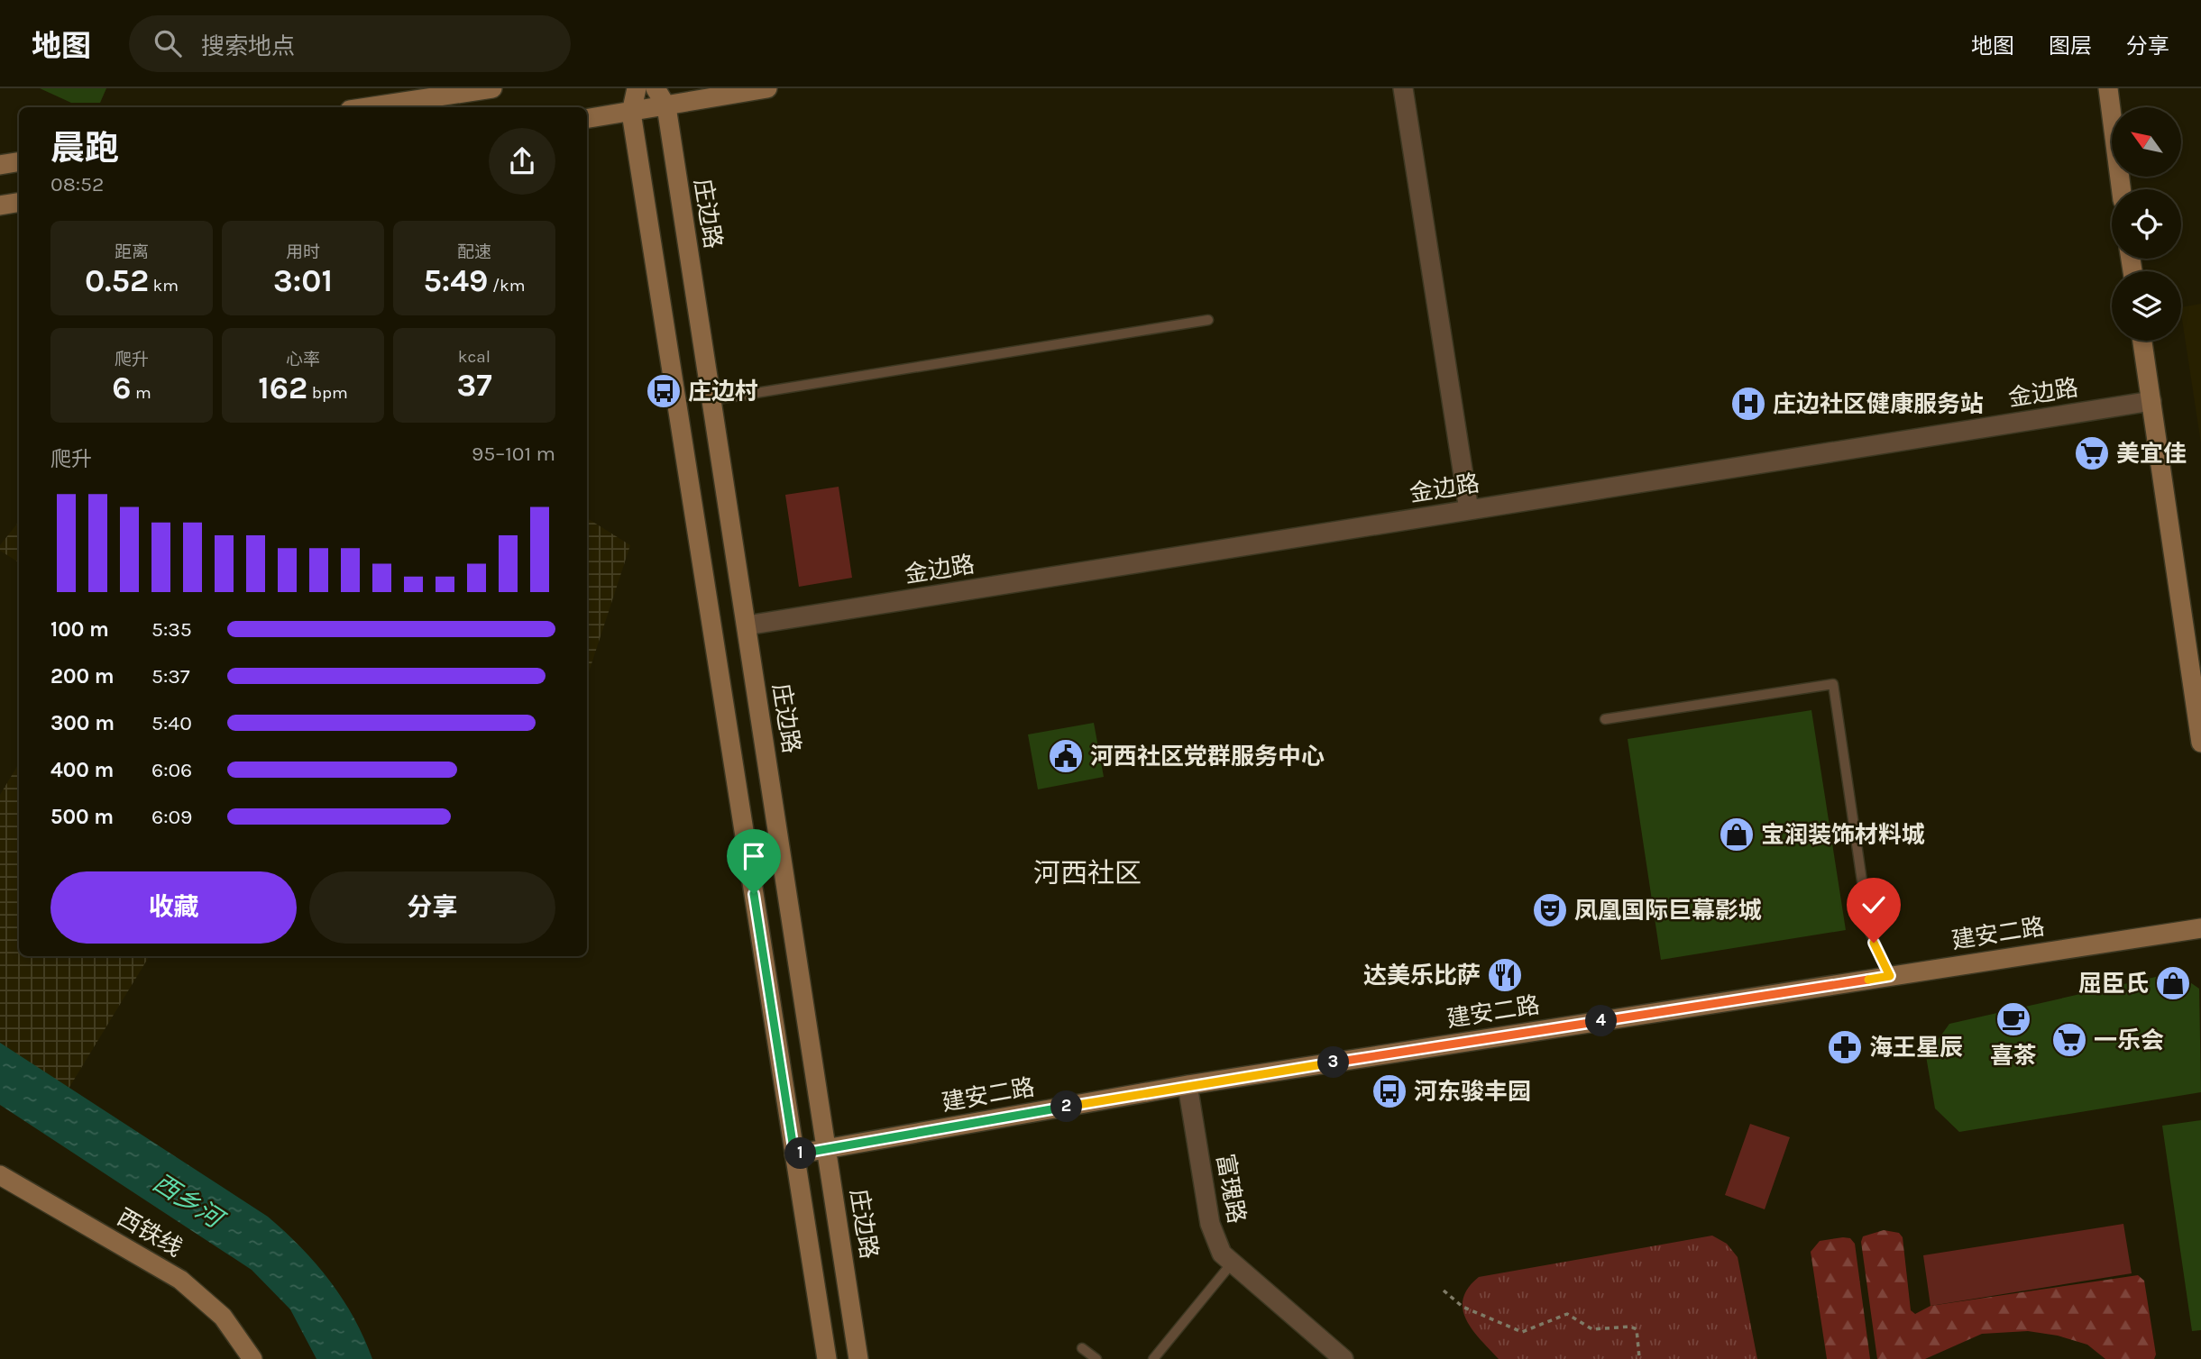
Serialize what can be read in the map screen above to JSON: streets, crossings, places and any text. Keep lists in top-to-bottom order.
{
  "streets": {
    "main road": ["庄边路", "建安二路", "西铁线"],
    "street": ["金边路", "富瑰路"]
  },
  "crossings": [
    ["庄边路", "金边路"],
    ["庄边路", "建安二路"],
    ["建安二路", "富瑰路"]
  ],
  "districts": ["河西社区"],
  "water": ["西乡河"],
  "places": {
    "bus stop": ["庄边村", "河东骏丰园"],
    "hospital": ["庄边社区健康服务站"],
    "supermarket": ["美宜佳", "一乐会"],
    "public building": ["河西社区党群服务中心"],
    "shop": ["宝润装饰材料城", "屈臣氏"],
    "theatre": ["凤凰国际巨幕影城"],
    "restaurant": ["达美乐比萨"],
    "cafe": ["喜茶"],
    "pharmacy": ["海王星辰"]
  },
  "north": "top left",
  "page": {
    "header": "地图",
    "search": "搜索地点",
    "nav": ["地图", "图层", "分享"],
    "heading": ["晨跑", "08:52"],
    "stats": [
      ["距离", "0.52 km"],
      ["用时", "3:01"],
      ["配速", "5:49 /km"],
      ["爬升", "6 m"],
      ["心率", "162 bpm"],
      ["kcal", "37"]
    ],
    "chart": ["爬升", "95–101 m"],
    "list": [
      {
        "name": "100 m",
        "note": "5:35"
      },
      {
        "name": "200 m",
        "note": "5:37"
      },
      {
        "name": "300 m",
        "note": "5:40"
      },
      {
        "name": "400 m",
        "note": "6:06"
      },
      {
        "name": "500 m",
        "note": "6:09"
      }
    ],
    "buttons": ["收藏", "分享"],
    "pins": [
      "4",
      "3",
      "2",
      "1"
    ]
  }
}
